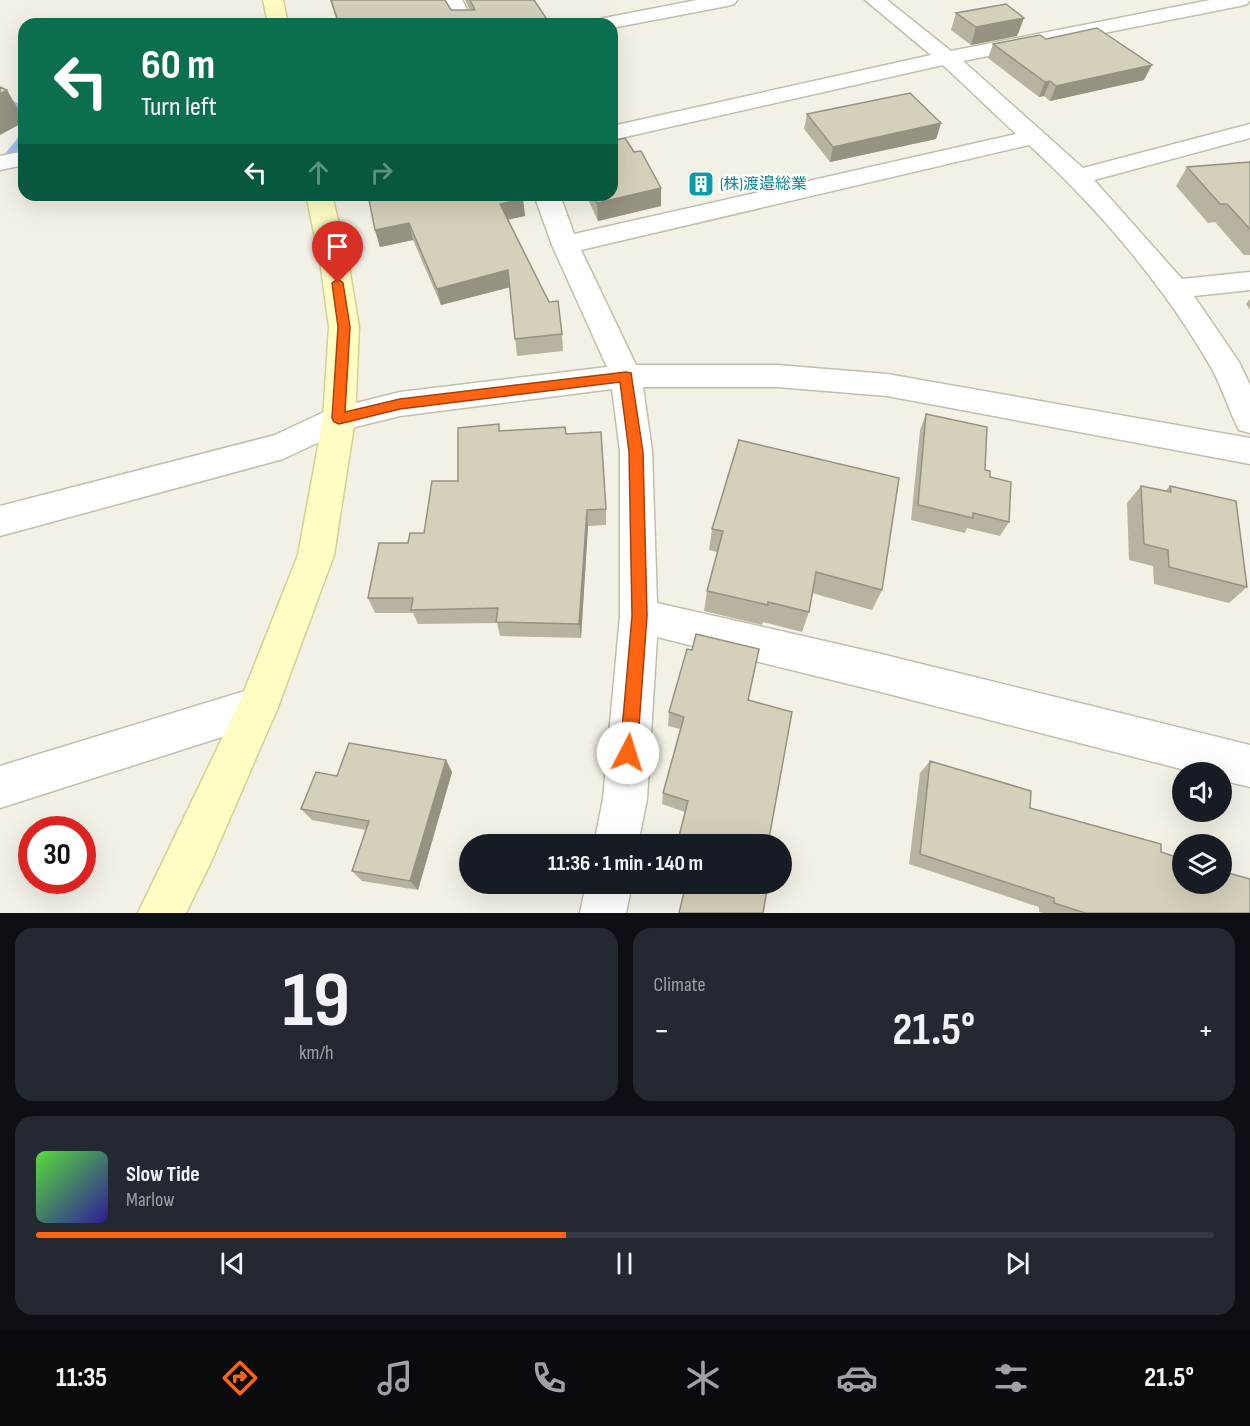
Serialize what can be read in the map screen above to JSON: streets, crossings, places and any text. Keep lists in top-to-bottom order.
{
  "places": {
    "building": ["(株)渡邉総業"]
  },
  "page": {
    "turn": ["60 m", "Turn left"],
    "limit": "30",
    "trip": "11:36 · 1 min · 140 m",
    "tile": [
      ["19", "km/h"],
      "Climate"
    ],
    "heat": ["−", "21.5°", "+"],
    "song": ["Slow Tide", "Marlow"],
    "tabs": ["11:35", "21.5°"]
  }
}
